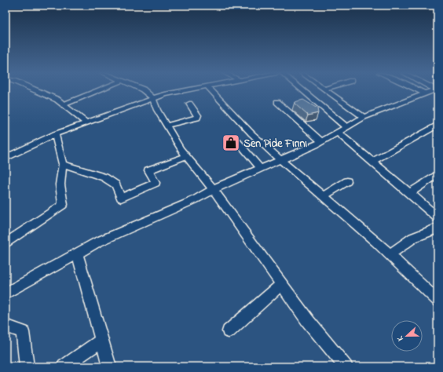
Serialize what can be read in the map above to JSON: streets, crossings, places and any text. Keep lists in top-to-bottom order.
{
  "places": {
    "shop": ["Sen Pide Fırını"]
  },
  "north": "left"
}
